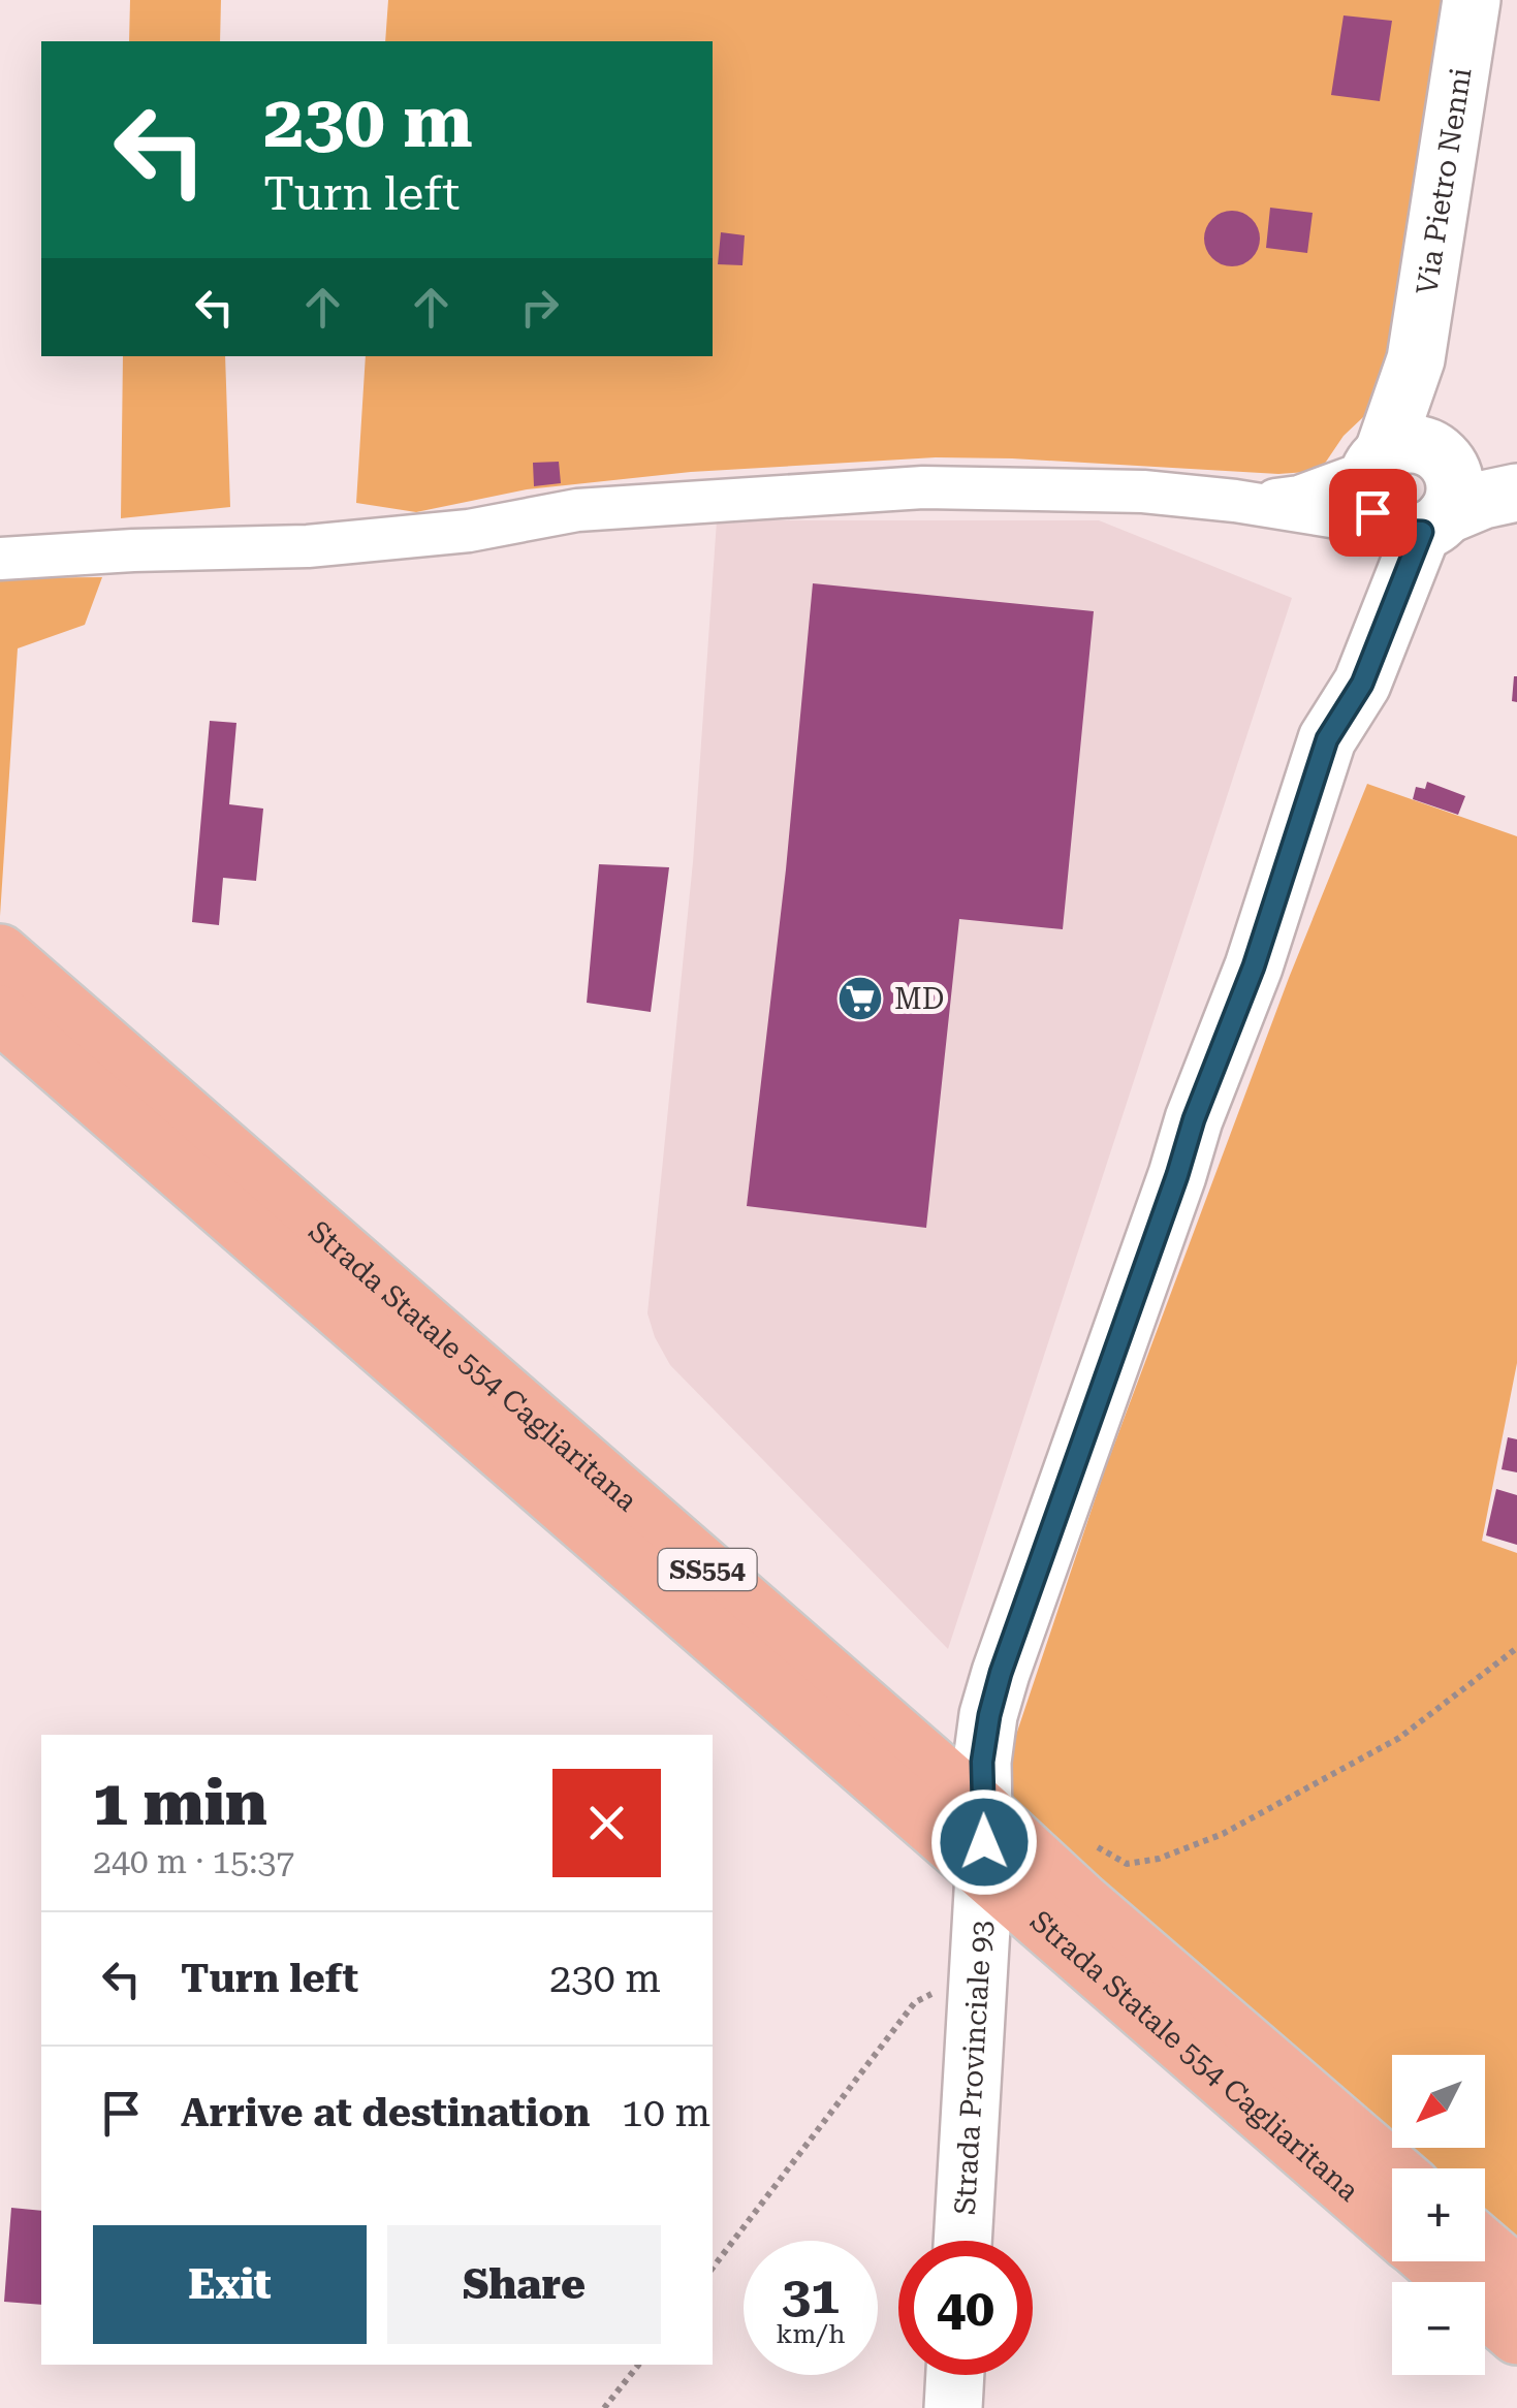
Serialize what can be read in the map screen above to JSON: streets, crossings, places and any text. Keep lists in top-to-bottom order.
{
  "streets": {
    "main road": ["Strada Statale 554 Cagliaritana", "SS554"],
    "street": ["Via Pietro Nenni", "Strada Provinciale 93"]
  },
  "crossings": [
    ["Strada Statale 554 Cagliaritana", "Strada Provinciale 93"]
  ],
  "places": {
    "supermarket": ["MD"]
  },
  "north": "bottom left",
  "page": {
    "turn": ["230 m", "Turn left"],
    "heading": ["1 min", "240 m · 15:37"],
    "list": [
      {
        "name": "Turn left",
        "value": "230 m"
      },
      {
        "name": "Arrive at destination",
        "value": "10 m"
      }
    ],
    "map_buttons": ["+", "−"],
    "buttons": ["Exit", "Share"],
    "speed": "31 km/h",
    "limit": "40"
  }
}
